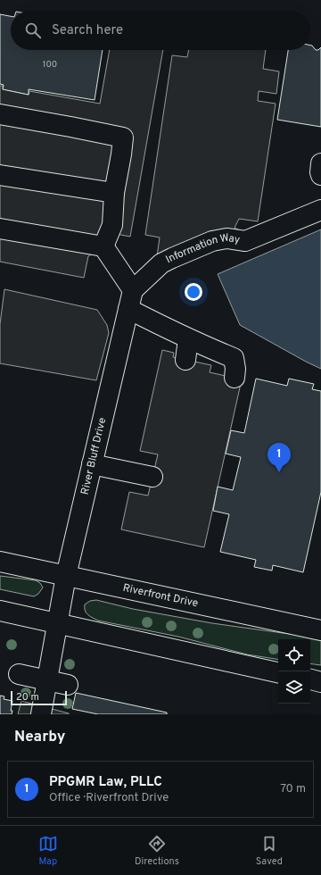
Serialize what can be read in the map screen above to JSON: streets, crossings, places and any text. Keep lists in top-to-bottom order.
{
  "streets": {
    "street": ["Information Way", "River Bluff Drive", "Riverfront Drive"]
  },
  "crossings": [
    ["Information Way", "River Bluff Drive"],
    ["River Bluff Drive", "Riverfront Drive"]
  ],
  "house_numbers": ["100"],
  "scale_bar": "20 m",
  "page": {
    "search": "Search here",
    "pins": "1",
    "scale": "20 m",
    "heading": "Nearby",
    "list": [
      {
        "mark": "1",
        "name": "PPGMR Law, PLLC",
        "note": "Office · Riverfront Drive",
        "value": "70 m"
      }
    ],
    "nav": ["Map", "Directions", "Saved"]
  }
}
